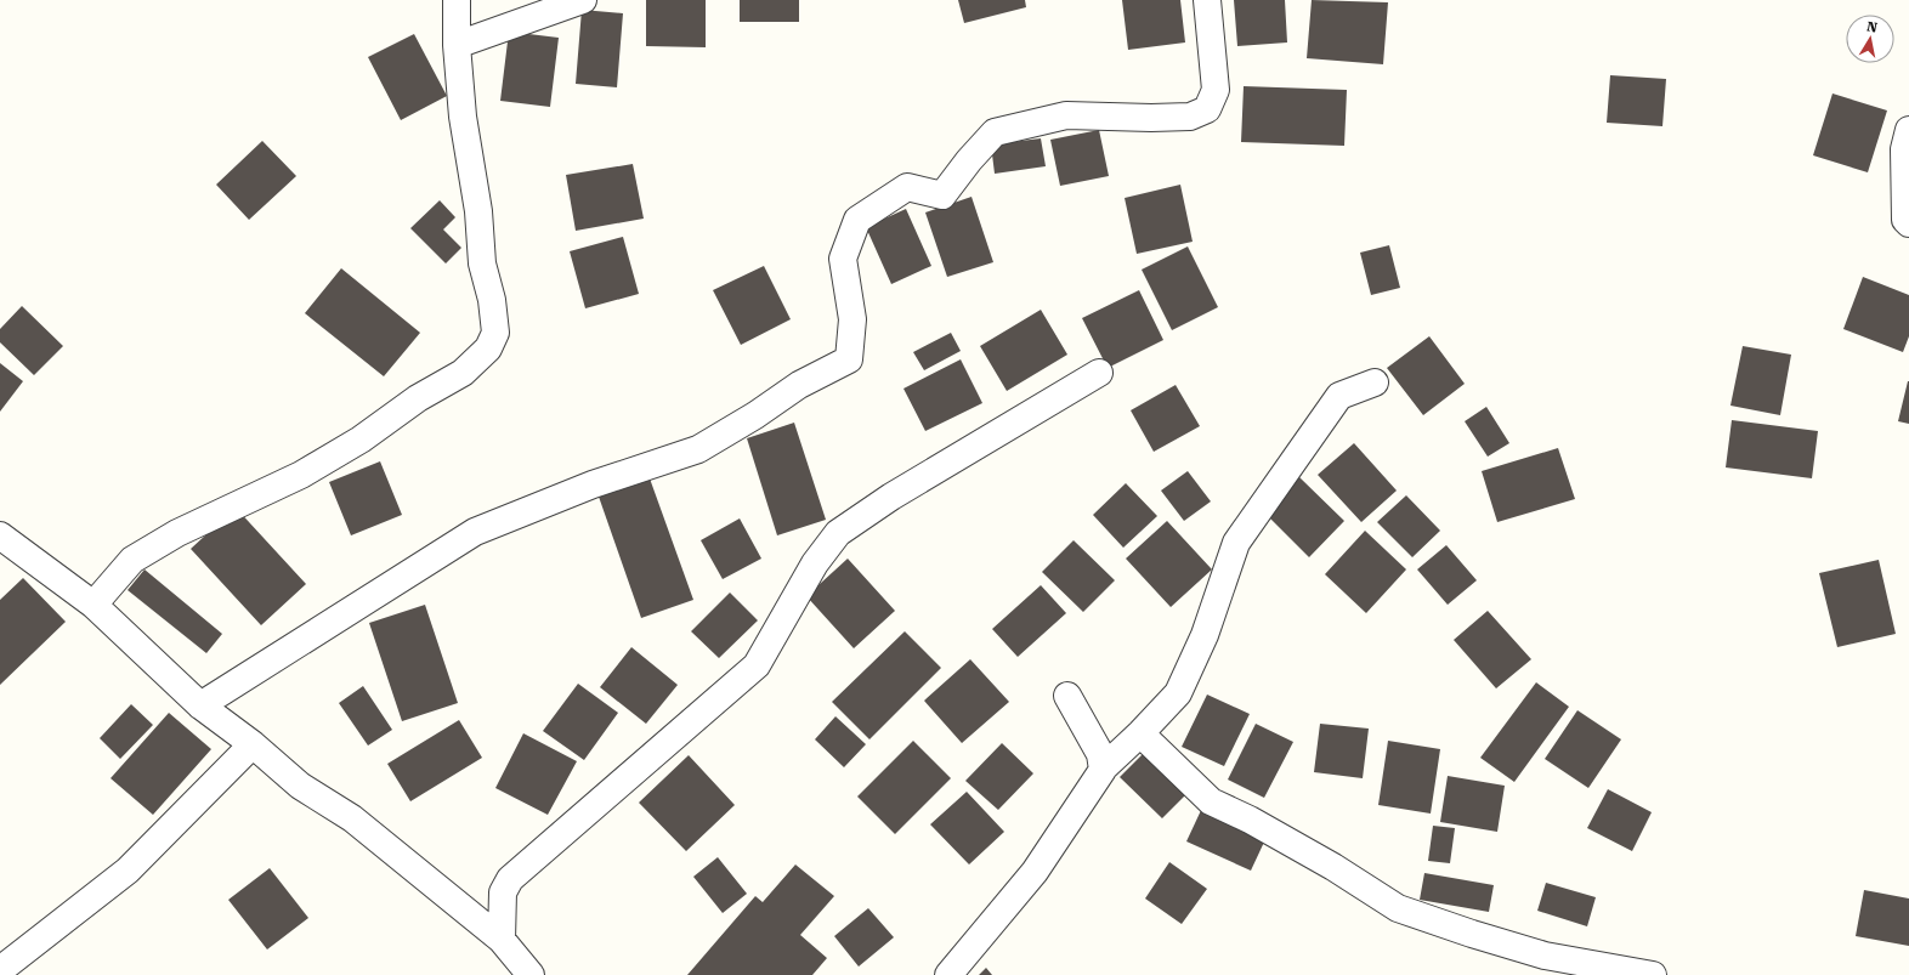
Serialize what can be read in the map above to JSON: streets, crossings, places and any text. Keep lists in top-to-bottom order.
{
  "north": "top"
}
